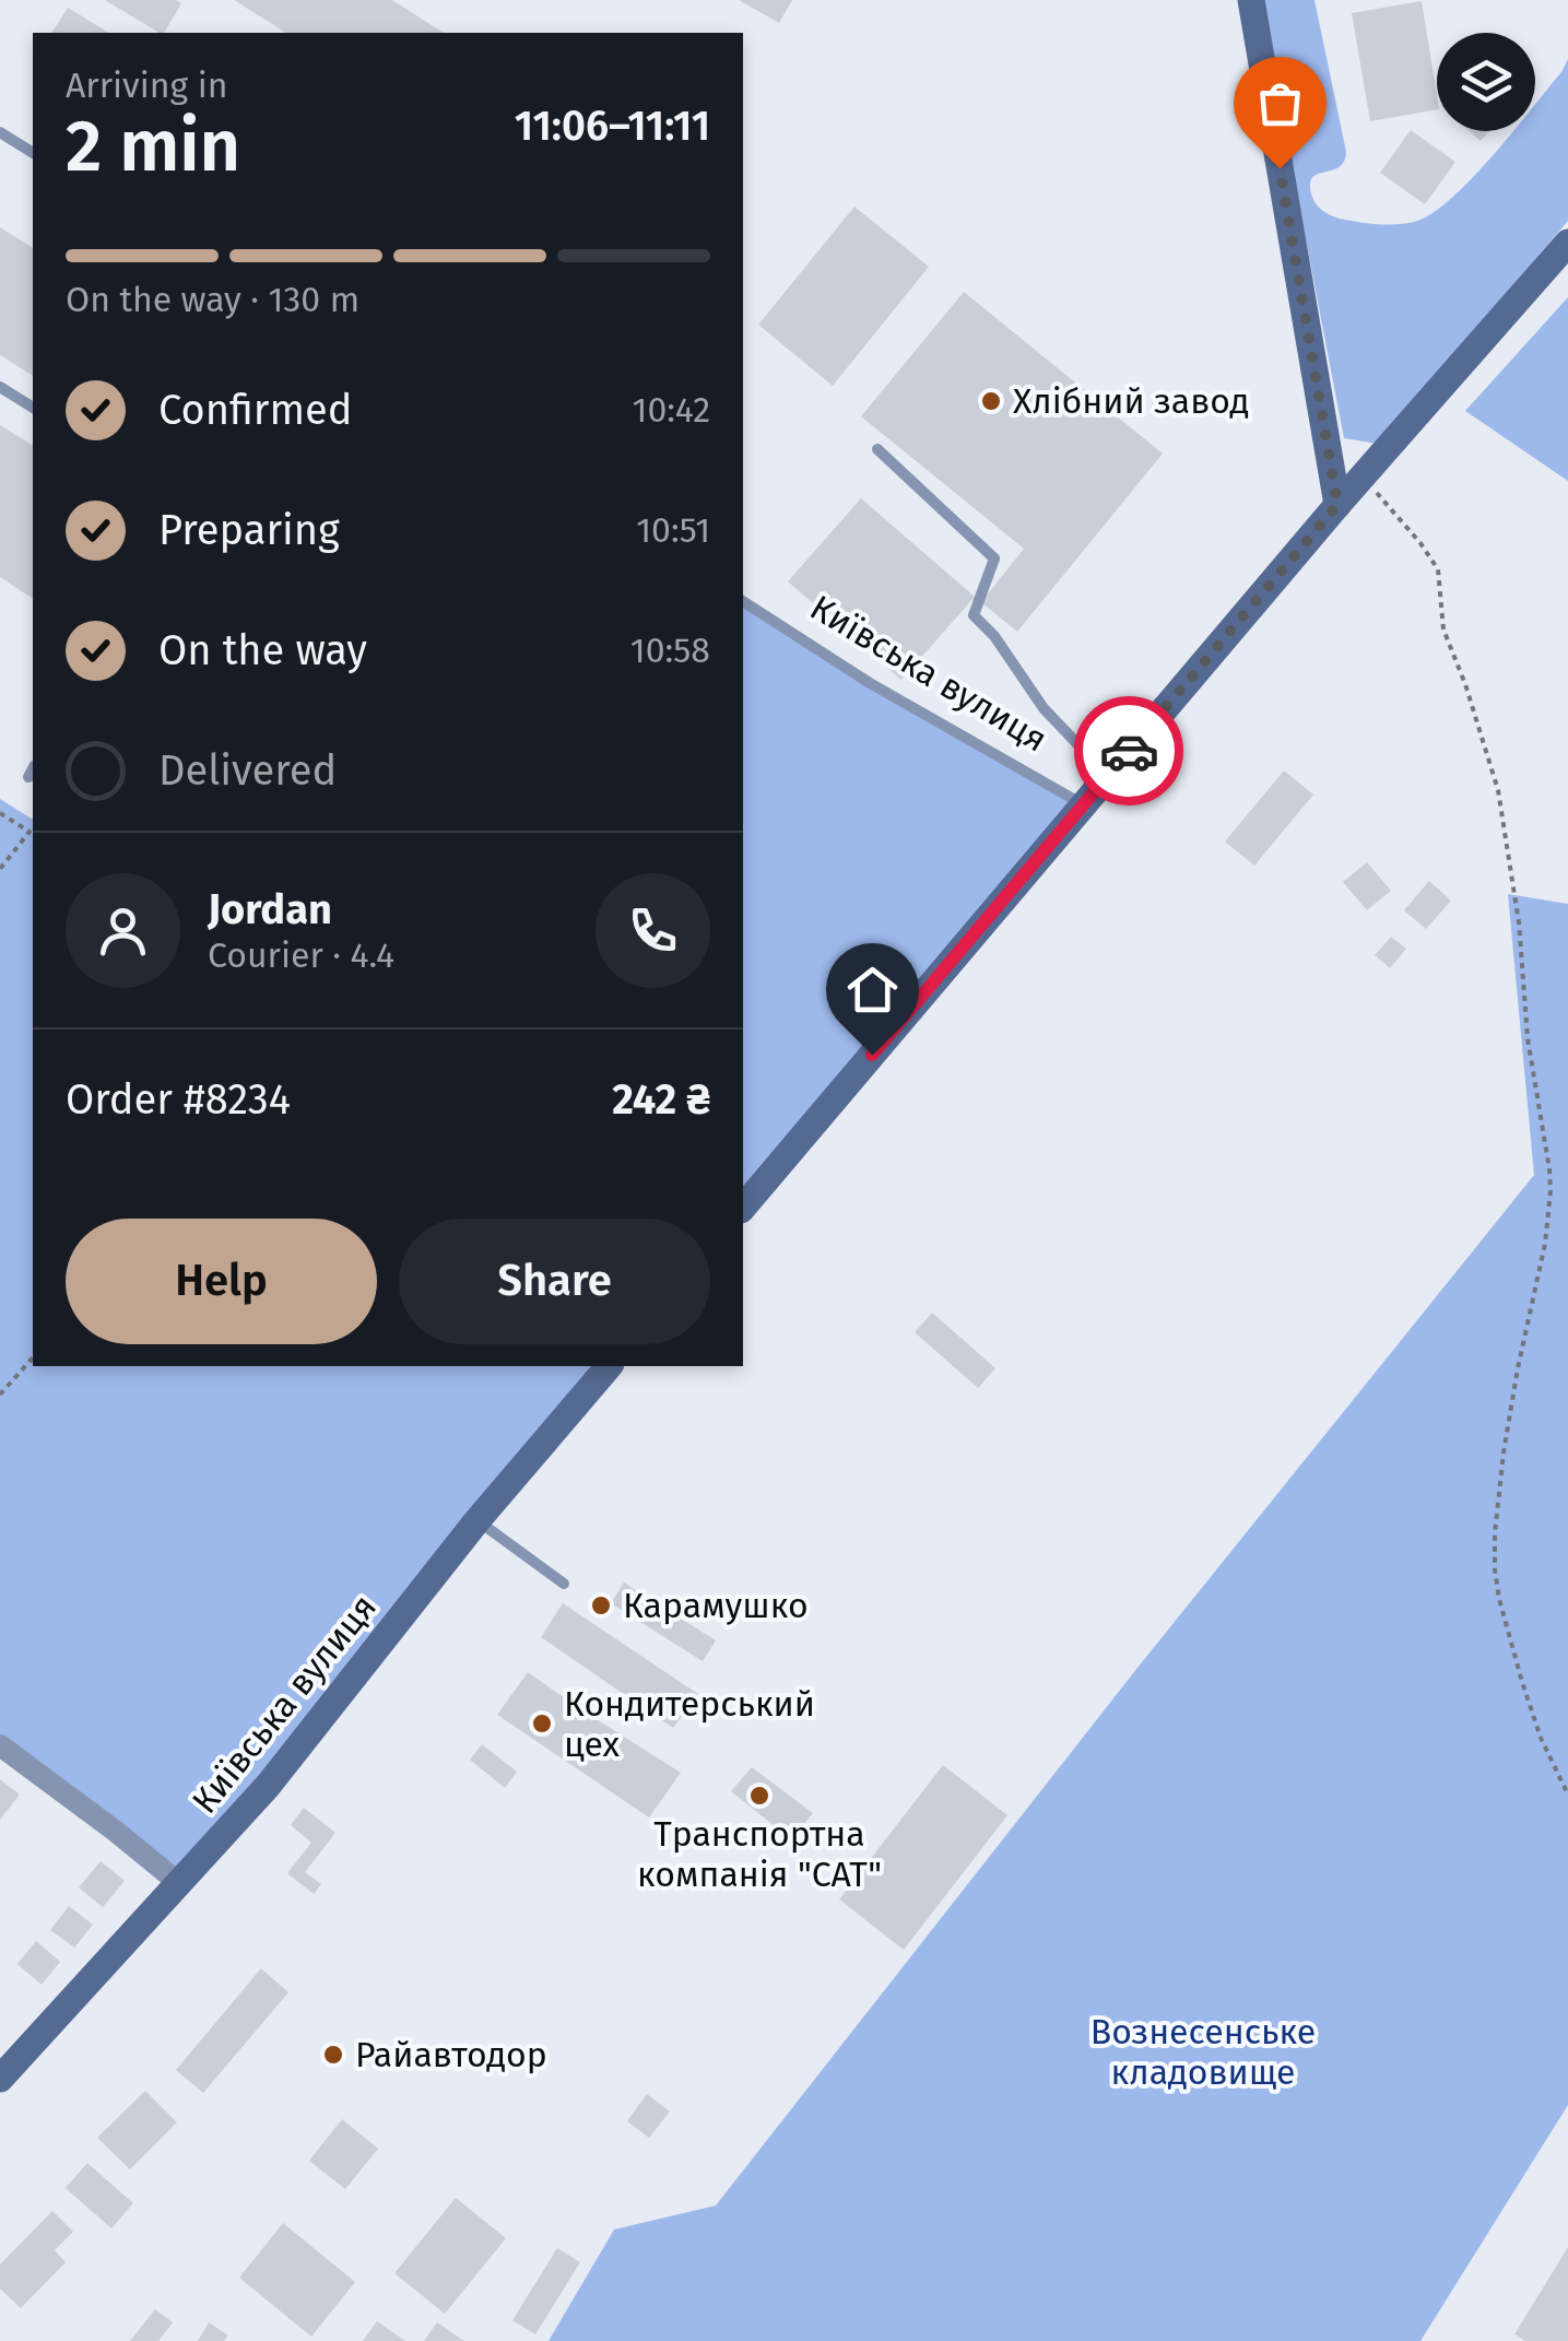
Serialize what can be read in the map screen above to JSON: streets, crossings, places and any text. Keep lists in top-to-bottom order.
{
  "streets": {
    "main road": ["Київська вулиця"]
  },
  "parks": ["Вознесенське кладовище"],
  "places": [
    "Хлібний завод",
    "Карамушко",
    "Кондитерський цех",
    "Транспортна компанія \"САТ\"",
    "Райавтодор"
  ],
  "page": {
    "heading": ["2 min", "Arriving in", "11:06–11:11"],
    "panel": [
      "Jordan",
      "Courier · 4.4",
      "Order #8234",
      "242 ₴"
    ],
    "bar": "On the way · 130 m",
    "list": [
      ["Confirmed", "10:42"],
      ["Preparing", "10:51"],
      ["On the way", "10:58"],
      "Delivered"
    ],
    "buttons": ["Help", "Share"]
  }
}
